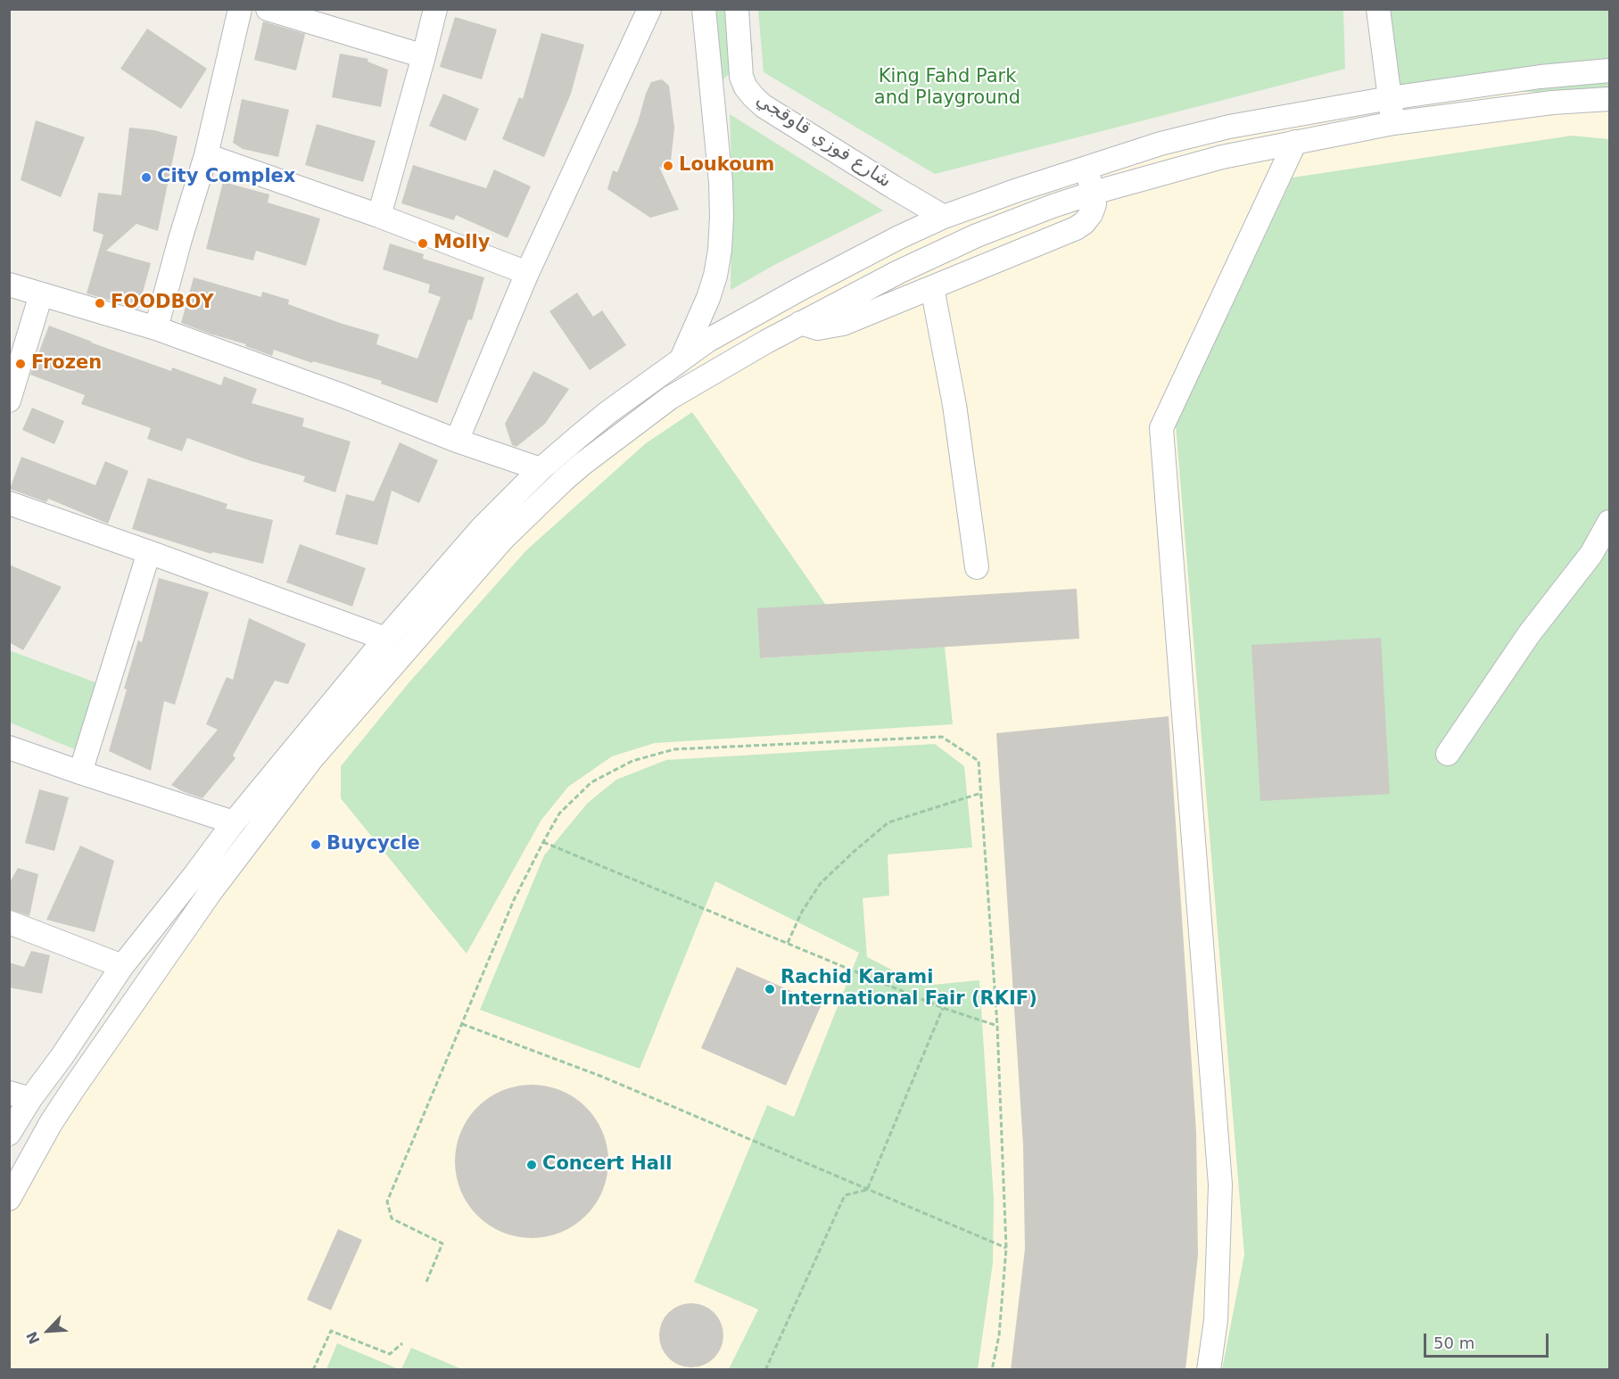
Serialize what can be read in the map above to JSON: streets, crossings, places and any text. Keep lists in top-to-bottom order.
{
  "streets": {
    "street": ["شارع فوزي قاوقجي"]
  },
  "parks": ["King Fahd Park and Playground"],
  "places": [
    "Loukoum",
    "City Complex",
    "Molly",
    "FOODBOY",
    "Frozen",
    "Buycycle",
    "Rachid Karami International Fair (RKIF)",
    "Concert Hall"
  ],
  "scale_bar": "50 m",
  "north": "bottom left"
}
